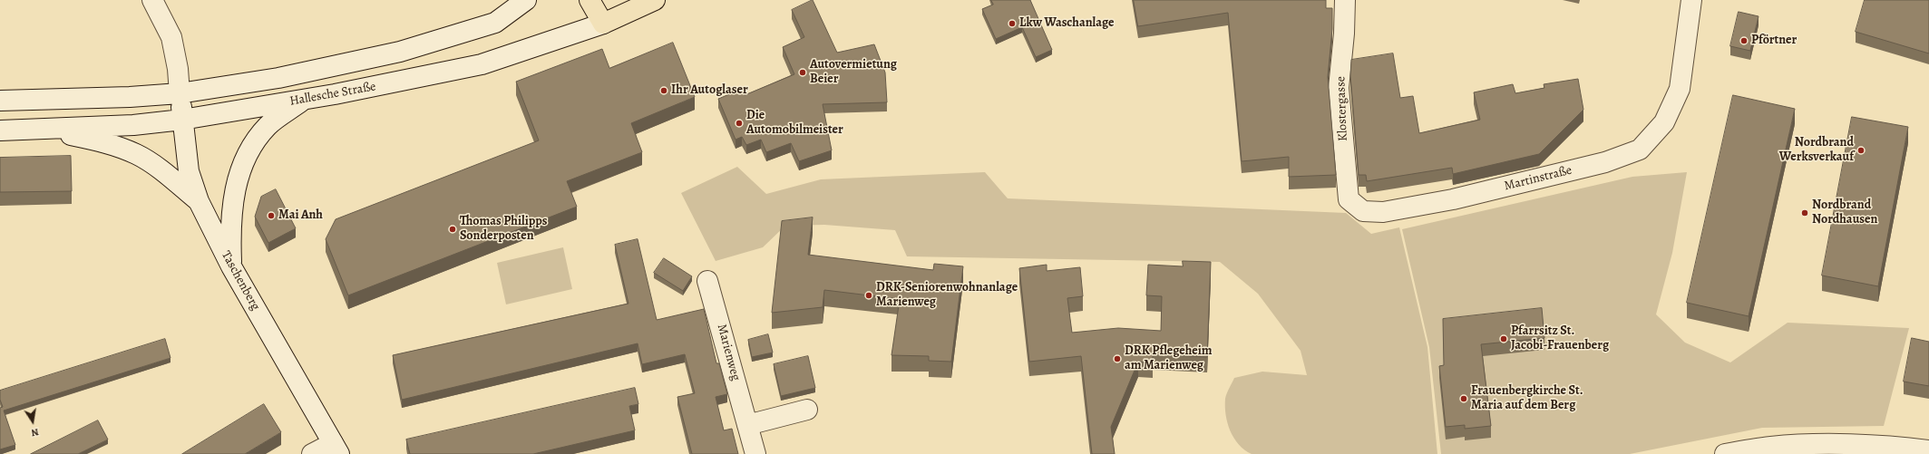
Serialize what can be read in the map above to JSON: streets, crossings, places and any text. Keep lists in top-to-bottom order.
{
  "streets": {
    "main road": [
      "Hallesche Straße",
      "Klostergasse",
      "Martinstraße",
      "Taschenberg",
      "Marienweg"
    ]
  },
  "crossings": [
    ["Hallesche Straße", "Taschenberg"],
    ["Klostergasse", "Martinstraße"]
  ],
  "places": [
    "Lkw Waschanlage",
    "Pförtner",
    "Autovermietung Beier",
    "Ihr Autoglaser",
    "Die Automobilmeister",
    "Nordbrand Werksverkauf",
    "Nordbrand Nordhausen",
    "Mai Anh",
    "Thomas Philipps Sonderposten",
    "DRK-Seniorenwohnanlage Marienweg",
    "Pfarrsitz St. Jacobi-Frauenberg",
    "DRK Pflegeheim am Marienweg",
    "Frauenbergkirche St. Maria auf dem Berg"
  ],
  "north": "bottom"
}
